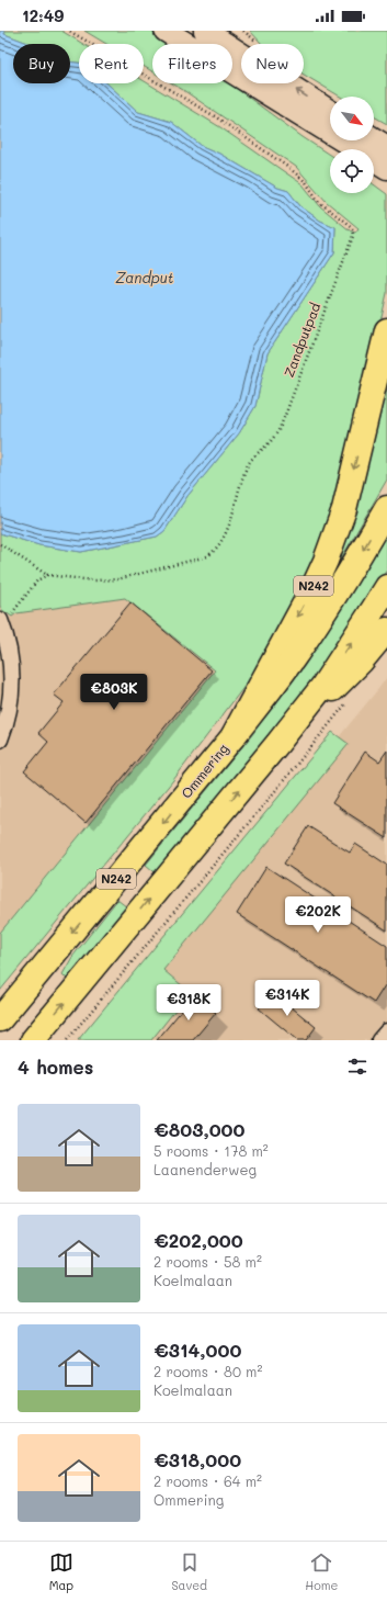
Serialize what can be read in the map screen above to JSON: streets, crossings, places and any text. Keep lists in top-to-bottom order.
{
  "streets": {
    "main road": ["N242", "Ommering"],
    "path": ["Zandputpad"]
  },
  "crossings": [
    ["N242", "Ommering"]
  ],
  "water": ["Zandput"],
  "north": "bottom right",
  "page": {
    "status": "12:49",
    "chip": [
      "Buy",
      "Rent",
      "Filters",
      "New"
    ],
    "price": [
      "€803K",
      "€202K",
      "€314K",
      "€318K"
    ],
    "heading": "4 homes",
    "list": [
      {
        "name": "€803,000",
        "note": "5 rooms · 178 m² · Laanenderweg"
      },
      {
        "name": "€202,000",
        "note": "2 rooms · 58 m² · Koelmalaan"
      },
      {
        "name": "€314,000",
        "note": "2 rooms · 80 m² · Koelmalaan"
      },
      {
        "name": "€318,000",
        "note": "2 rooms · 64 m² · Ommering"
      }
    ],
    "tabs": ["Map", "Saved", "Home"]
  }
}
